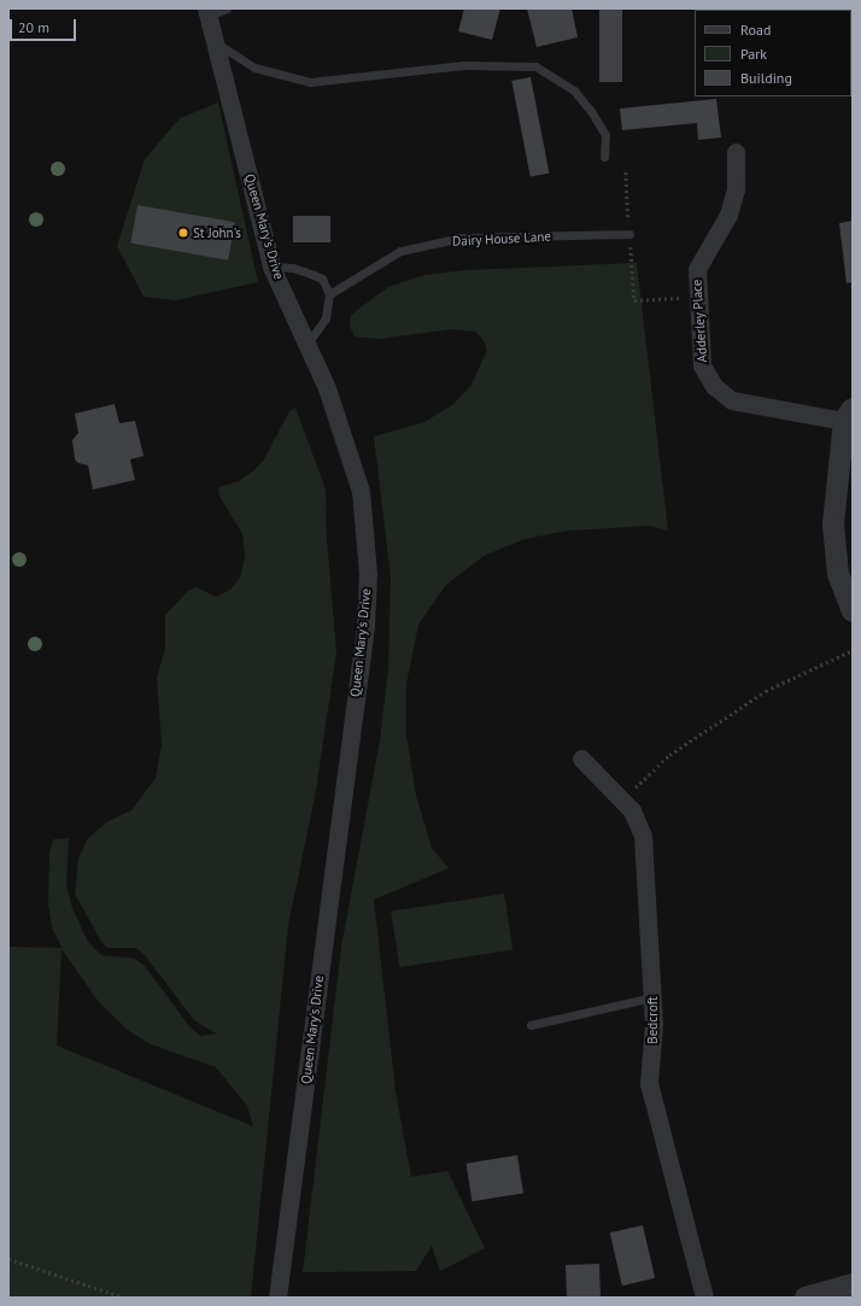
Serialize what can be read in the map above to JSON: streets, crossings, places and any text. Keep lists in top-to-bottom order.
{
  "streets": {
    "street": ["Queen Mary's Drive", "Adderley Place", "Bedcroft"],
    "lane": ["Dairy House Lane"]
  },
  "places": ["St John's"],
  "legend": ["Road", "Park", "Building"],
  "scale_bar": "20 m"
}
